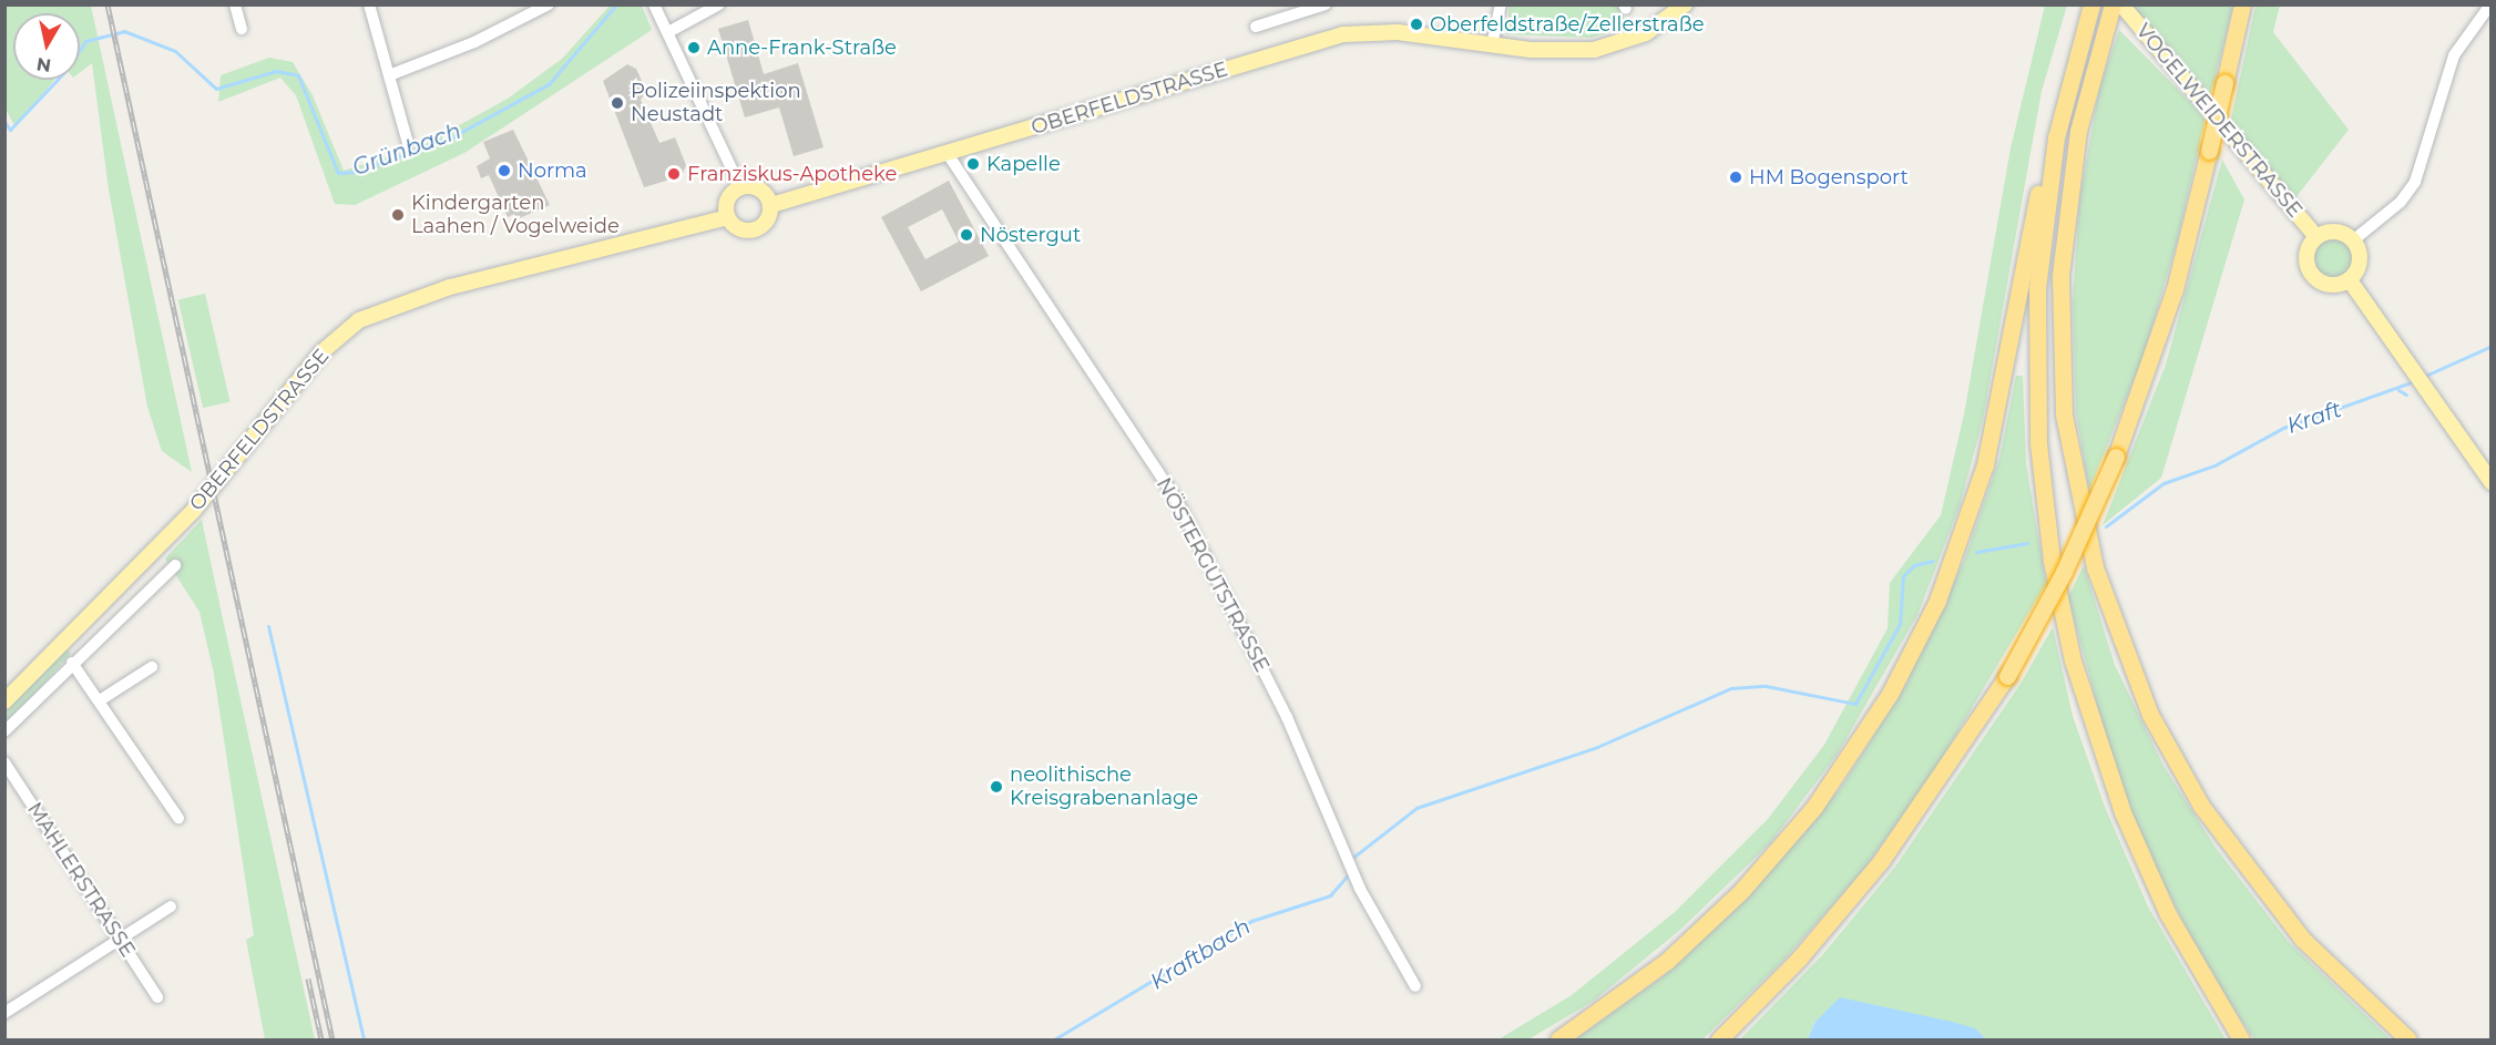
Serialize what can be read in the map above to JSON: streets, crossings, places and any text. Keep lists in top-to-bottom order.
{
  "streets": {
    "main road": ["OBERFELDSTRASSE", "VOGELWEIDERSTRASSE"],
    "street": ["NÖSTERGUTSTRASSE", "MAHLERSTRASSE"]
  },
  "crossings": [
    ["OBERFELDSTRASSE", "NÖSTERGUTSTRASSE"]
  ],
  "water": ["Grünbach", "Kraft", "Kraftbach"],
  "places": [
    "Oberfeldstraße/Zellerstraße",
    "Anne-Frank-Straße",
    "Polizeiinspektion Neustadt",
    "Kapelle",
    "Norma",
    "Franziskus-Apotheke",
    "HM Bogensport",
    "Kindergarten Laahen / Vogelweide",
    "Nöstergut",
    "neolithische Kreisgrabenanlage"
  ],
  "north": "bottom"
}
